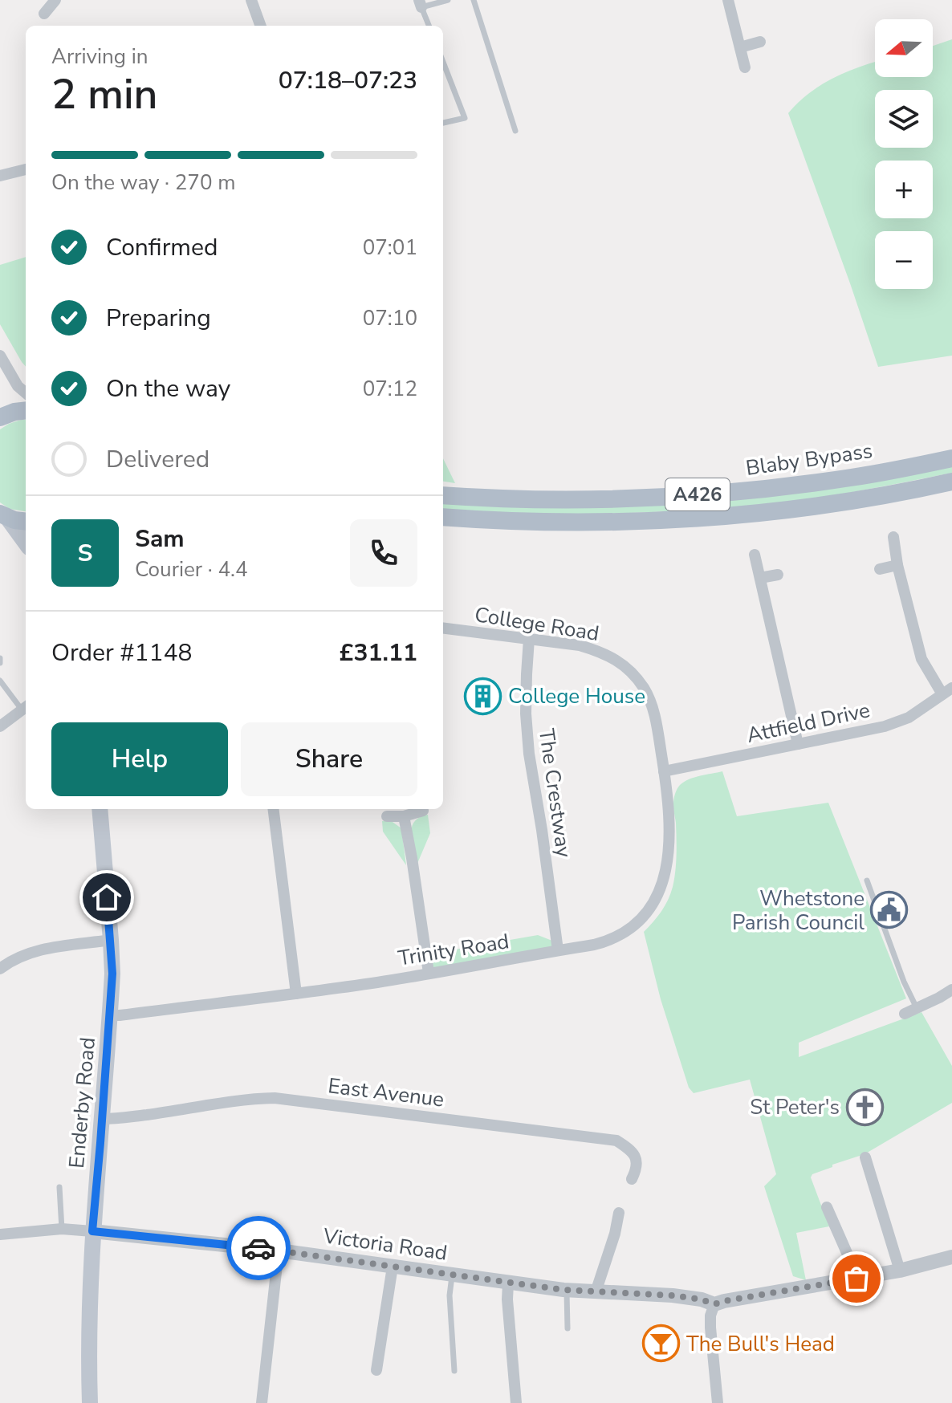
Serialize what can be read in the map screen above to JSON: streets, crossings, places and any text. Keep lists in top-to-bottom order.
{
  "streets": {
    "main road": ["Blaby Bypass", "A426", "Enderby Road"],
    "street": [
      "College Road",
      "Attfield Drive",
      "The Crestway",
      "Trinity Road",
      "East Avenue",
      "Victoria Road"
    ]
  },
  "crossings": [
    ["College Road", "Attfield Drive"],
    ["College Road", "The Crestway"],
    ["College Road", "Trinity Road"],
    ["Attfield Drive", "Trinity Road"],
    ["The Crestway", "Trinity Road"],
    ["Trinity Road", "Enderby Road"],
    ["East Avenue", "Enderby Road"],
    ["Enderby Road", "Victoria Road"]
  ],
  "places": {
    "building": ["College House"],
    "public building": ["Whetstone Parish Council"],
    "church": ["St Peter's"],
    "bar": ["The Bull's Head"]
  },
  "north": "left",
  "page": {
    "map_buttons": ["+", "−"],
    "heading": ["2 min", "Arriving in", "07:18–07:23"],
    "panel": [
      "Sam",
      "Courier · 4.4",
      "Order #1148",
      "£31.11"
    ],
    "bar": "On the way · 270 m",
    "list": [
      ["Confirmed", "07:01"],
      ["Preparing", "07:10"],
      ["On the way", "07:12"],
      "Delivered"
    ],
    "round": "S",
    "buttons": ["Help", "Share"]
  }
}
